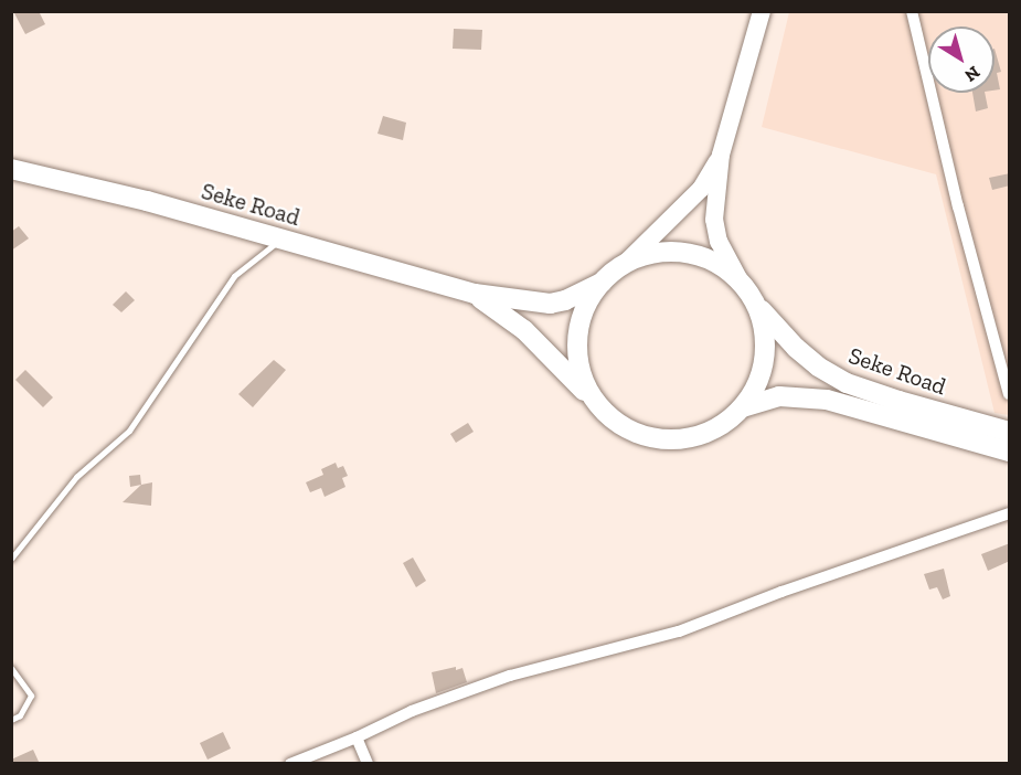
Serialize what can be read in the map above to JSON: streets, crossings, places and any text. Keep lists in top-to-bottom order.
{
  "streets": {
    "main road": ["Seke Road"]
  },
  "north": "bottom right"
}
